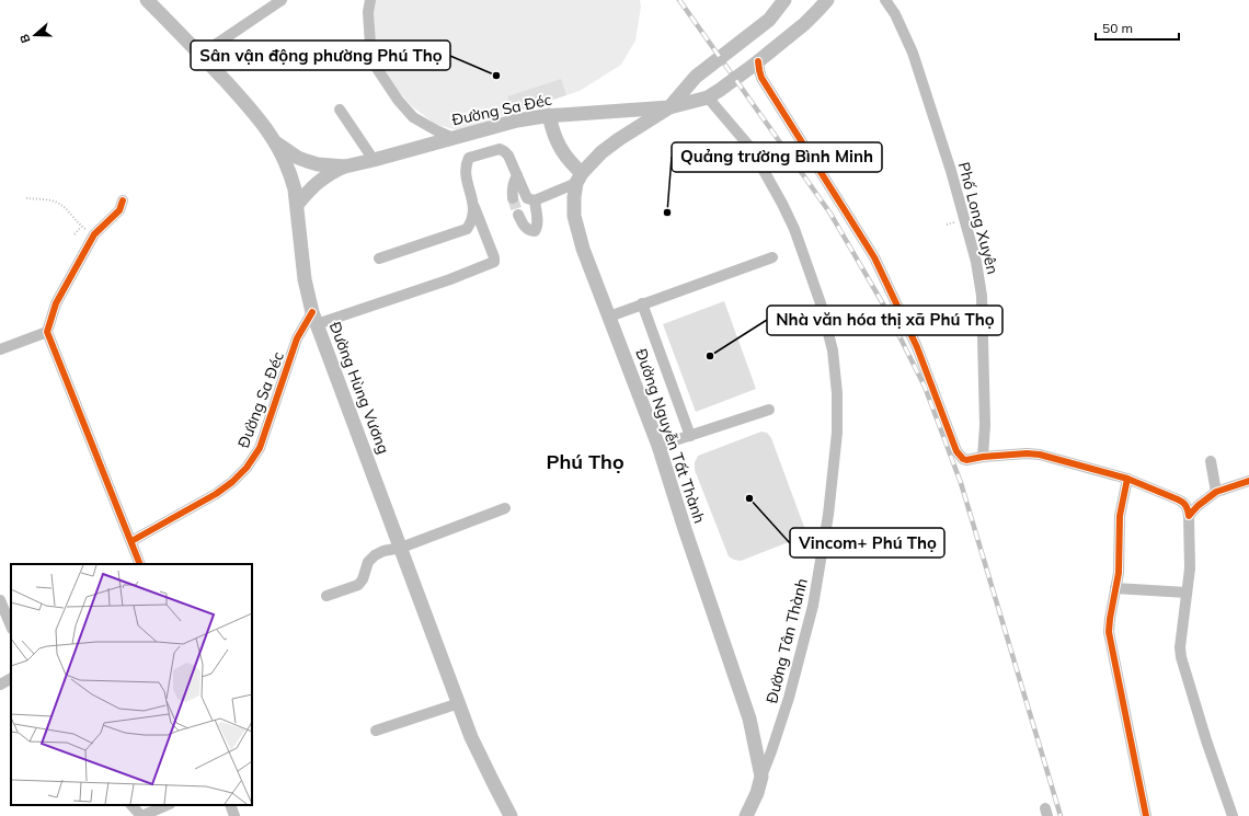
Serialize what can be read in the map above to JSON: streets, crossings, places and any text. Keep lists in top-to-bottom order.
{
  "streets": {
    "main road": ["Đường Sa Đéc", "Đường Hùng Vương", "Đường Nguyễn Tất Thành"],
    "street": ["Phố Long Xuyên", "Đường Tân Thành"]
  },
  "crossings": [
    ["Đường Sa Đéc", "Đường Hùng Vương"],
    ["Đường Nguyễn Tất Thành", "Đường Tân Thành"]
  ],
  "districts": ["Phú Thọ"],
  "places": [
    "Sân vận động phường Phú Thọ",
    "Quảng trường Bình Minh",
    "Nhà văn hóa thị xã Phú Thọ",
    "Vincom+ Phú Thọ"
  ],
  "scale_bar": "50 m",
  "north": "left"
}
